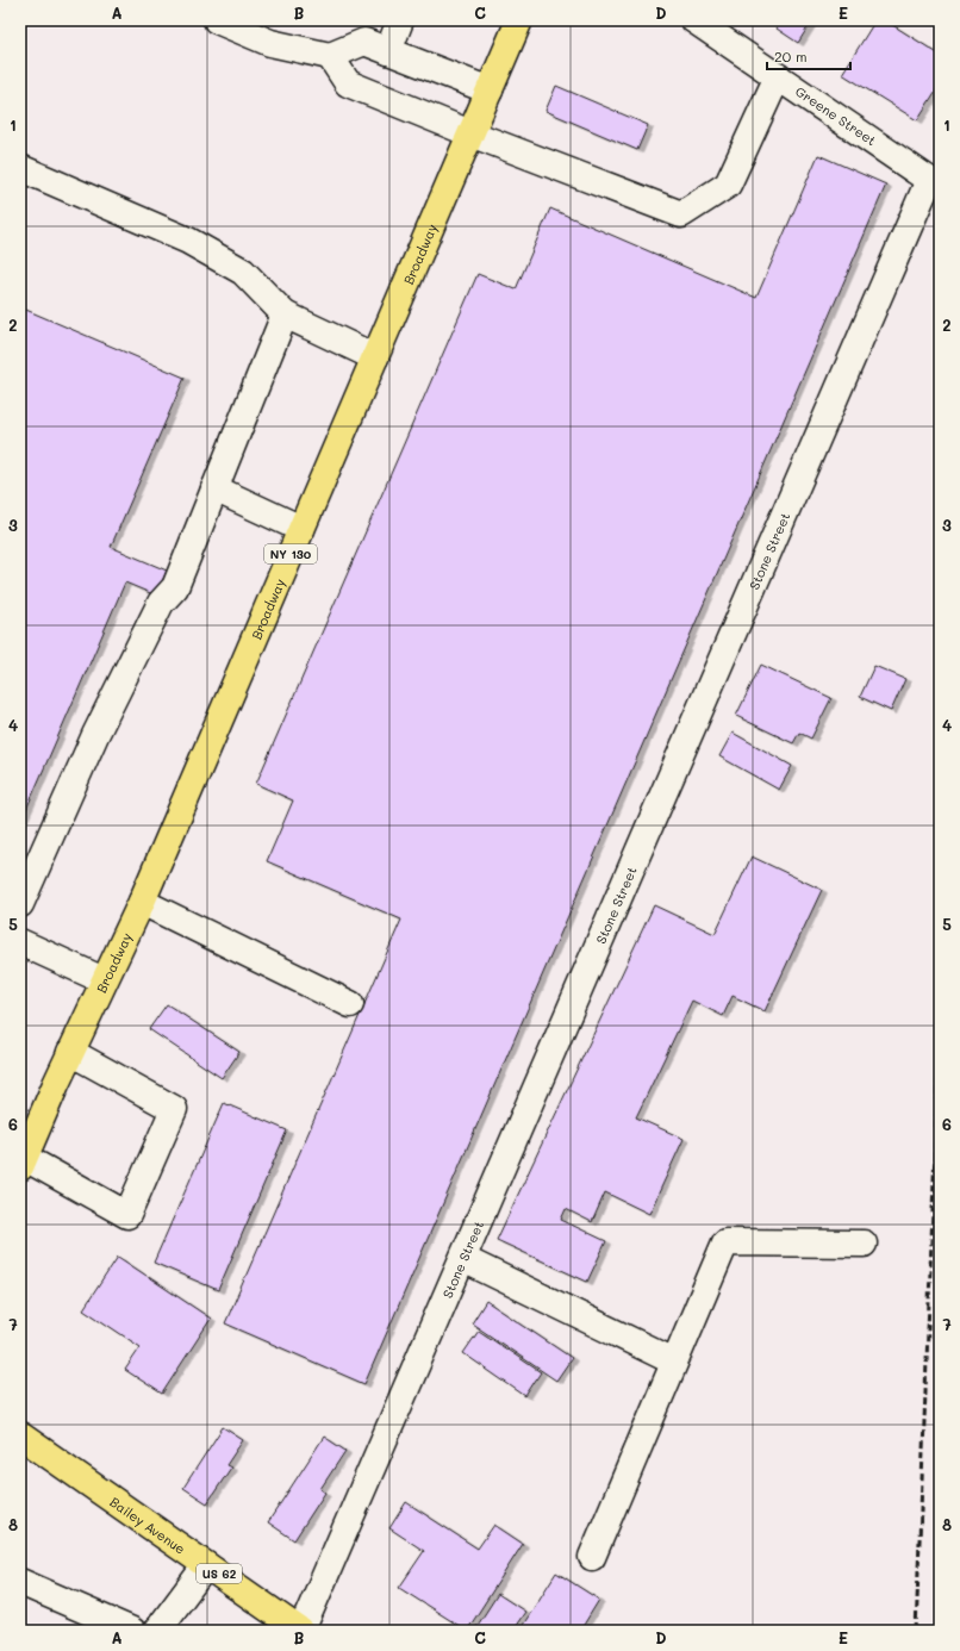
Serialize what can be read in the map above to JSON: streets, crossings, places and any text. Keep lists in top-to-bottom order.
{
  "streets": {
    "main road": [
      "Broadway",
      "NY 130",
      "Bailey Avenue",
      "US 62"
    ],
    "street": ["Greene Street", "Stone Street"]
  },
  "crossings": [
    ["Greene Street", "Stone Street"],
    ["Stone Street", "Bailey Avenue"]
  ],
  "scale_bar": "20 m",
  "grid": {
    "columns": [
      "A",
      "B",
      "C",
      "D",
      "E"
    ],
    "rows": [
      "1",
      "2",
      "3",
      "4",
      "5",
      "6",
      "7",
      "8"
    ]
  }
}
